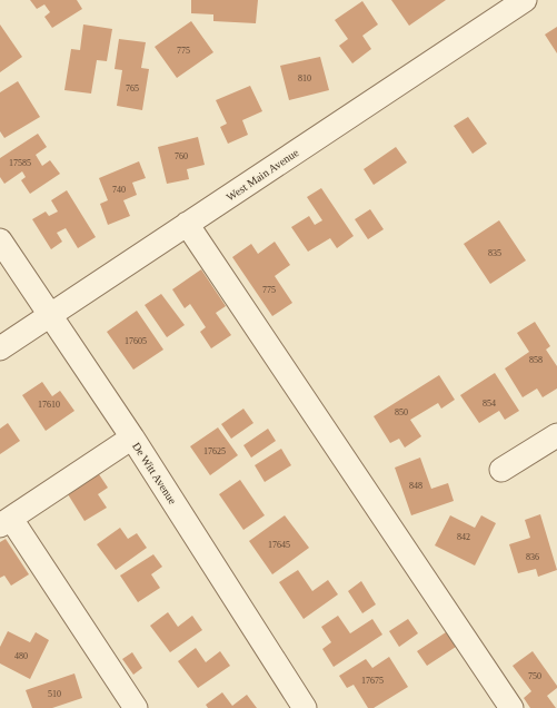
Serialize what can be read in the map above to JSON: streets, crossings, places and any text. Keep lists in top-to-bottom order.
{
  "streets": {
    "street": ["West Main Avenue", "De Witt Avenue"]
  },
  "crossings": [
    ["West Main Avenue", "De Witt Avenue"]
  ],
  "house_numbers": [
    "775",
    "810",
    "765",
    "760",
    "17585",
    "740",
    "835",
    "775",
    "17605",
    "858",
    "854",
    "17610",
    "850",
    "17625",
    "848",
    "842",
    "17645",
    "836",
    "480",
    "750",
    "17675",
    "510"
  ]
}
